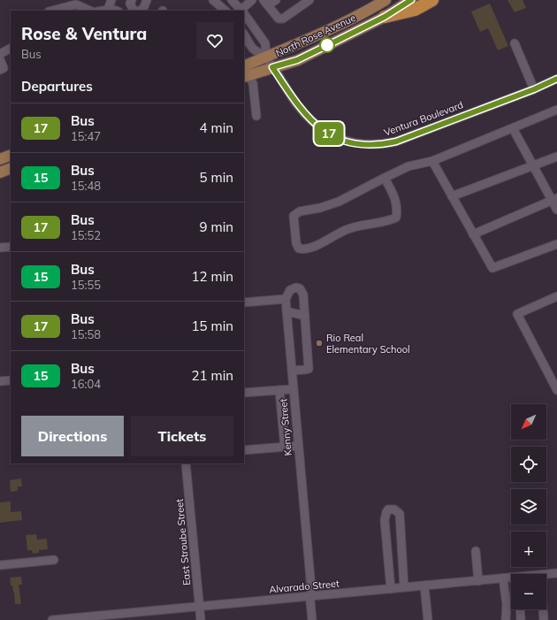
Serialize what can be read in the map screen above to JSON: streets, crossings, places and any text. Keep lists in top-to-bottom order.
{
  "streets": {
    "main road": ["North Rose Avenue"],
    "street": [
      "Ventura Boulevard",
      "Kenny Street",
      "East Stroube Street",
      "Alvarado Street"
    ]
  },
  "crossings": [
    ["North Rose Avenue", "Ventura Boulevard"],
    ["Kenny Street", "Alvarado Street"],
    ["East Stroube Street", "Alvarado Street"]
  ],
  "places": ["Rio Real Elementary School"],
  "lines": ["bus line 17"],
  "north": "bottom left",
  "page": {
    "on_map": "17",
    "heading": [
      ["Rose & Ventura", "Bus"],
      "Departures"
    ],
    "list": [
      {
        "mark": "17",
        "name": "Bus",
        "note": "15:47",
        "value": "4 min"
      },
      {
        "mark": "15",
        "name": "Bus",
        "note": "15:48",
        "value": "5 min"
      },
      {
        "mark": "17",
        "name": "Bus",
        "note": "15:52",
        "value": "9 min"
      },
      {
        "mark": "15",
        "name": "Bus",
        "note": "15:55",
        "value": "12 min"
      },
      {
        "mark": "17",
        "name": "Bus",
        "note": "15:58",
        "value": "15 min"
      },
      {
        "mark": "15",
        "name": "Bus",
        "note": "16:04",
        "value": "21 min"
      }
    ],
    "map_buttons": ["+", "−"],
    "buttons": ["Directions", "Tickets"]
  }
}
